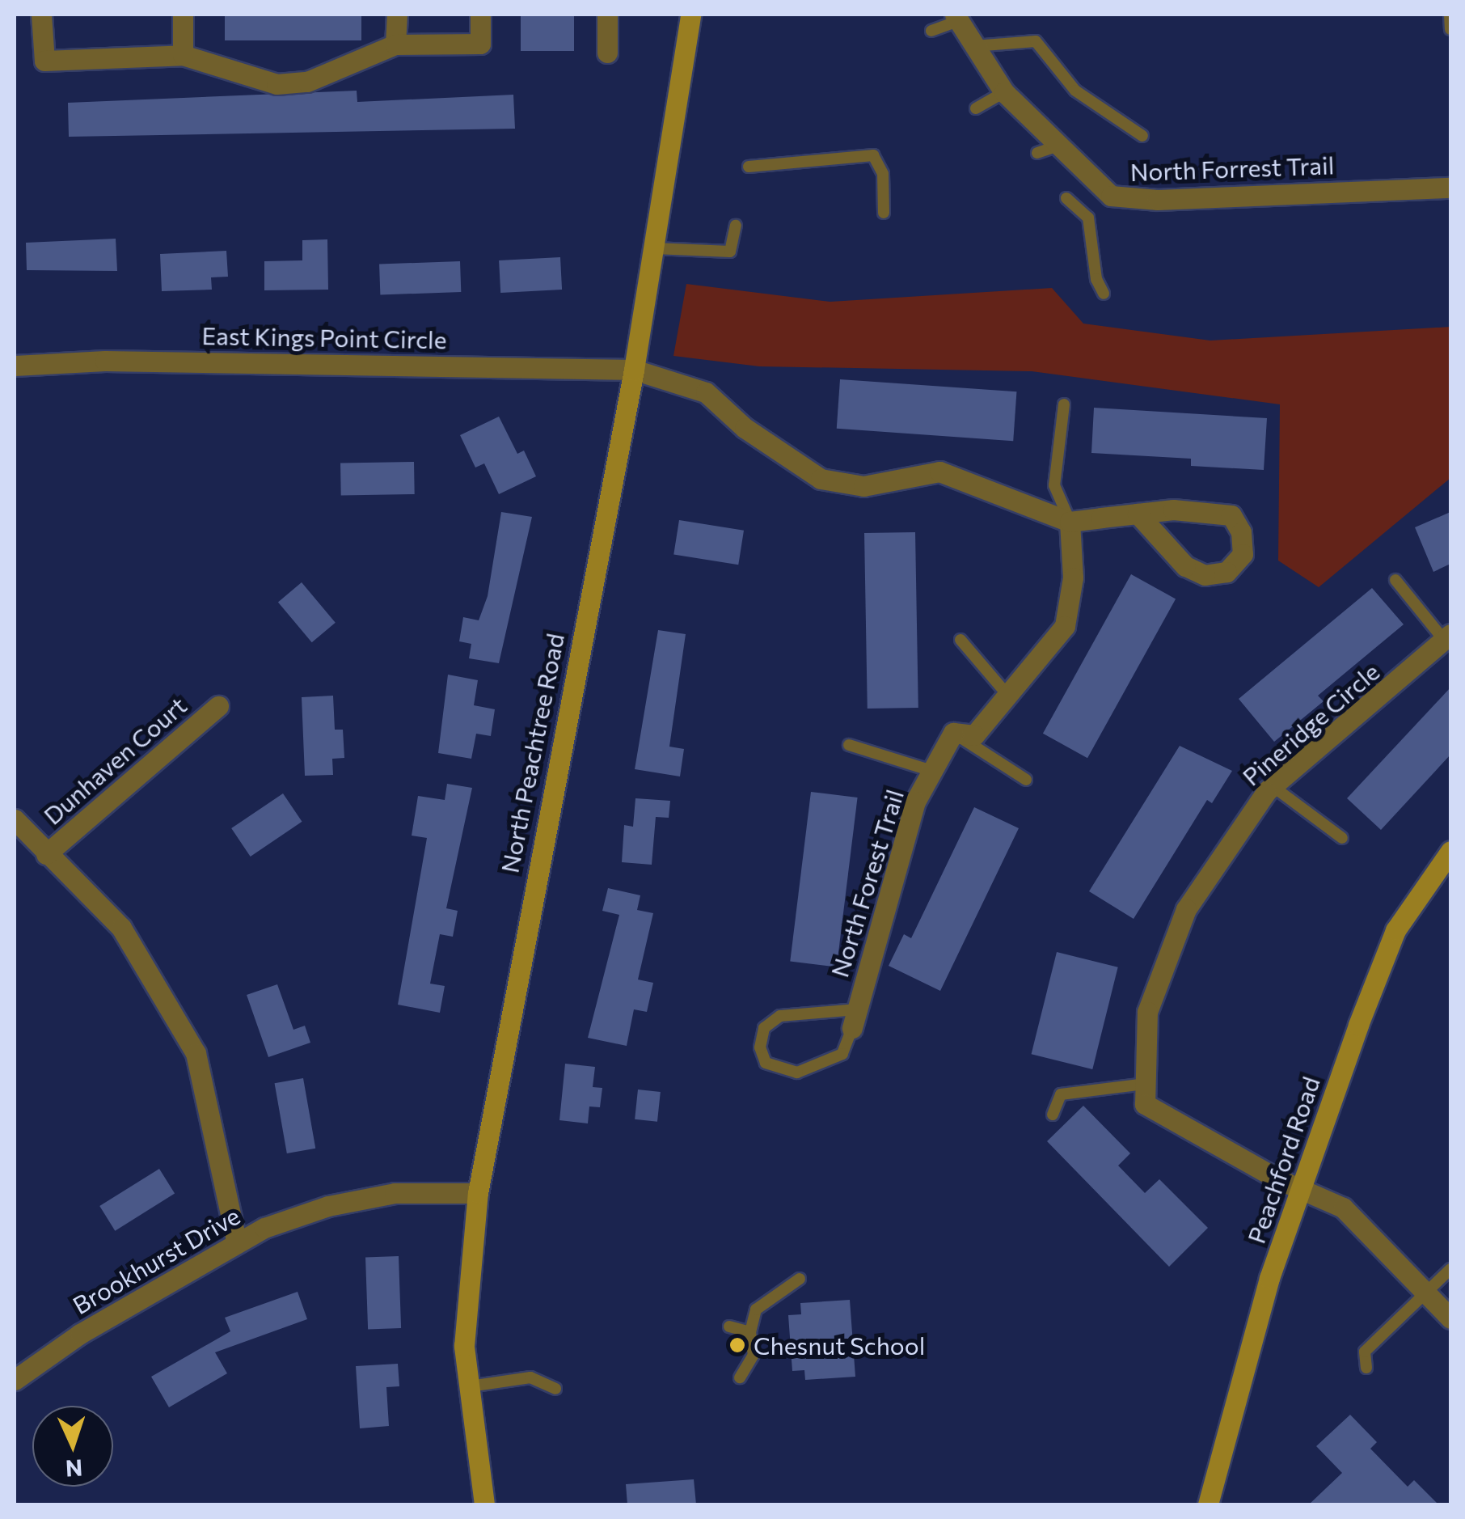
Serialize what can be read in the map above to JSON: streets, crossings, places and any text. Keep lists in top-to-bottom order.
{
  "streets": {
    "street": [
      "North Forrest Trail",
      "East Kings Point Circle",
      "Pineridge Circle",
      "North Peachtree Road",
      "Dunhaven Court",
      "North Forest Trail",
      "Peachford Road",
      "Brookhurst Drive"
    ]
  },
  "crossings": [
    ["East Kings Point Circle", "North Peachtree Road"],
    ["North Peachtree Road", "Brookhurst Drive"]
  ],
  "places": ["Chesnut School"],
  "north": "bottom"
}
